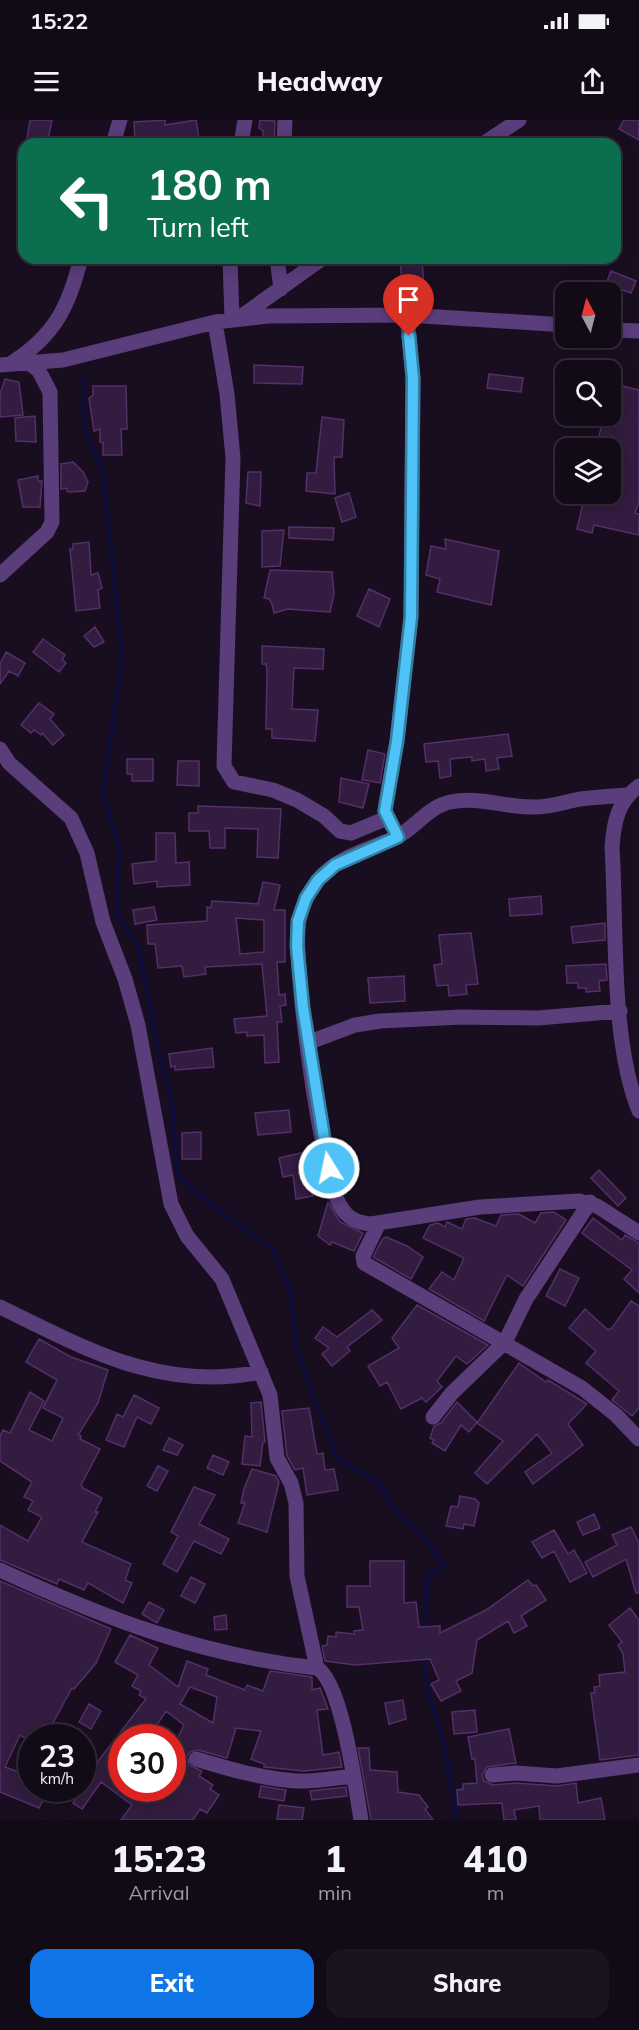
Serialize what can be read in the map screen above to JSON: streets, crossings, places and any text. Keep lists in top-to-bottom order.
{
  "north": "top",
  "page": {
    "status": "15:22",
    "header": "Headway",
    "turn": ["180 m", "Turn left"],
    "speed": "23 km/h",
    "limit": "30",
    "eta": [
      "15:23",
      "Arrival",
      "1",
      "min",
      "410",
      "m"
    ],
    "buttons": ["Exit", "Share"]
  }
}
